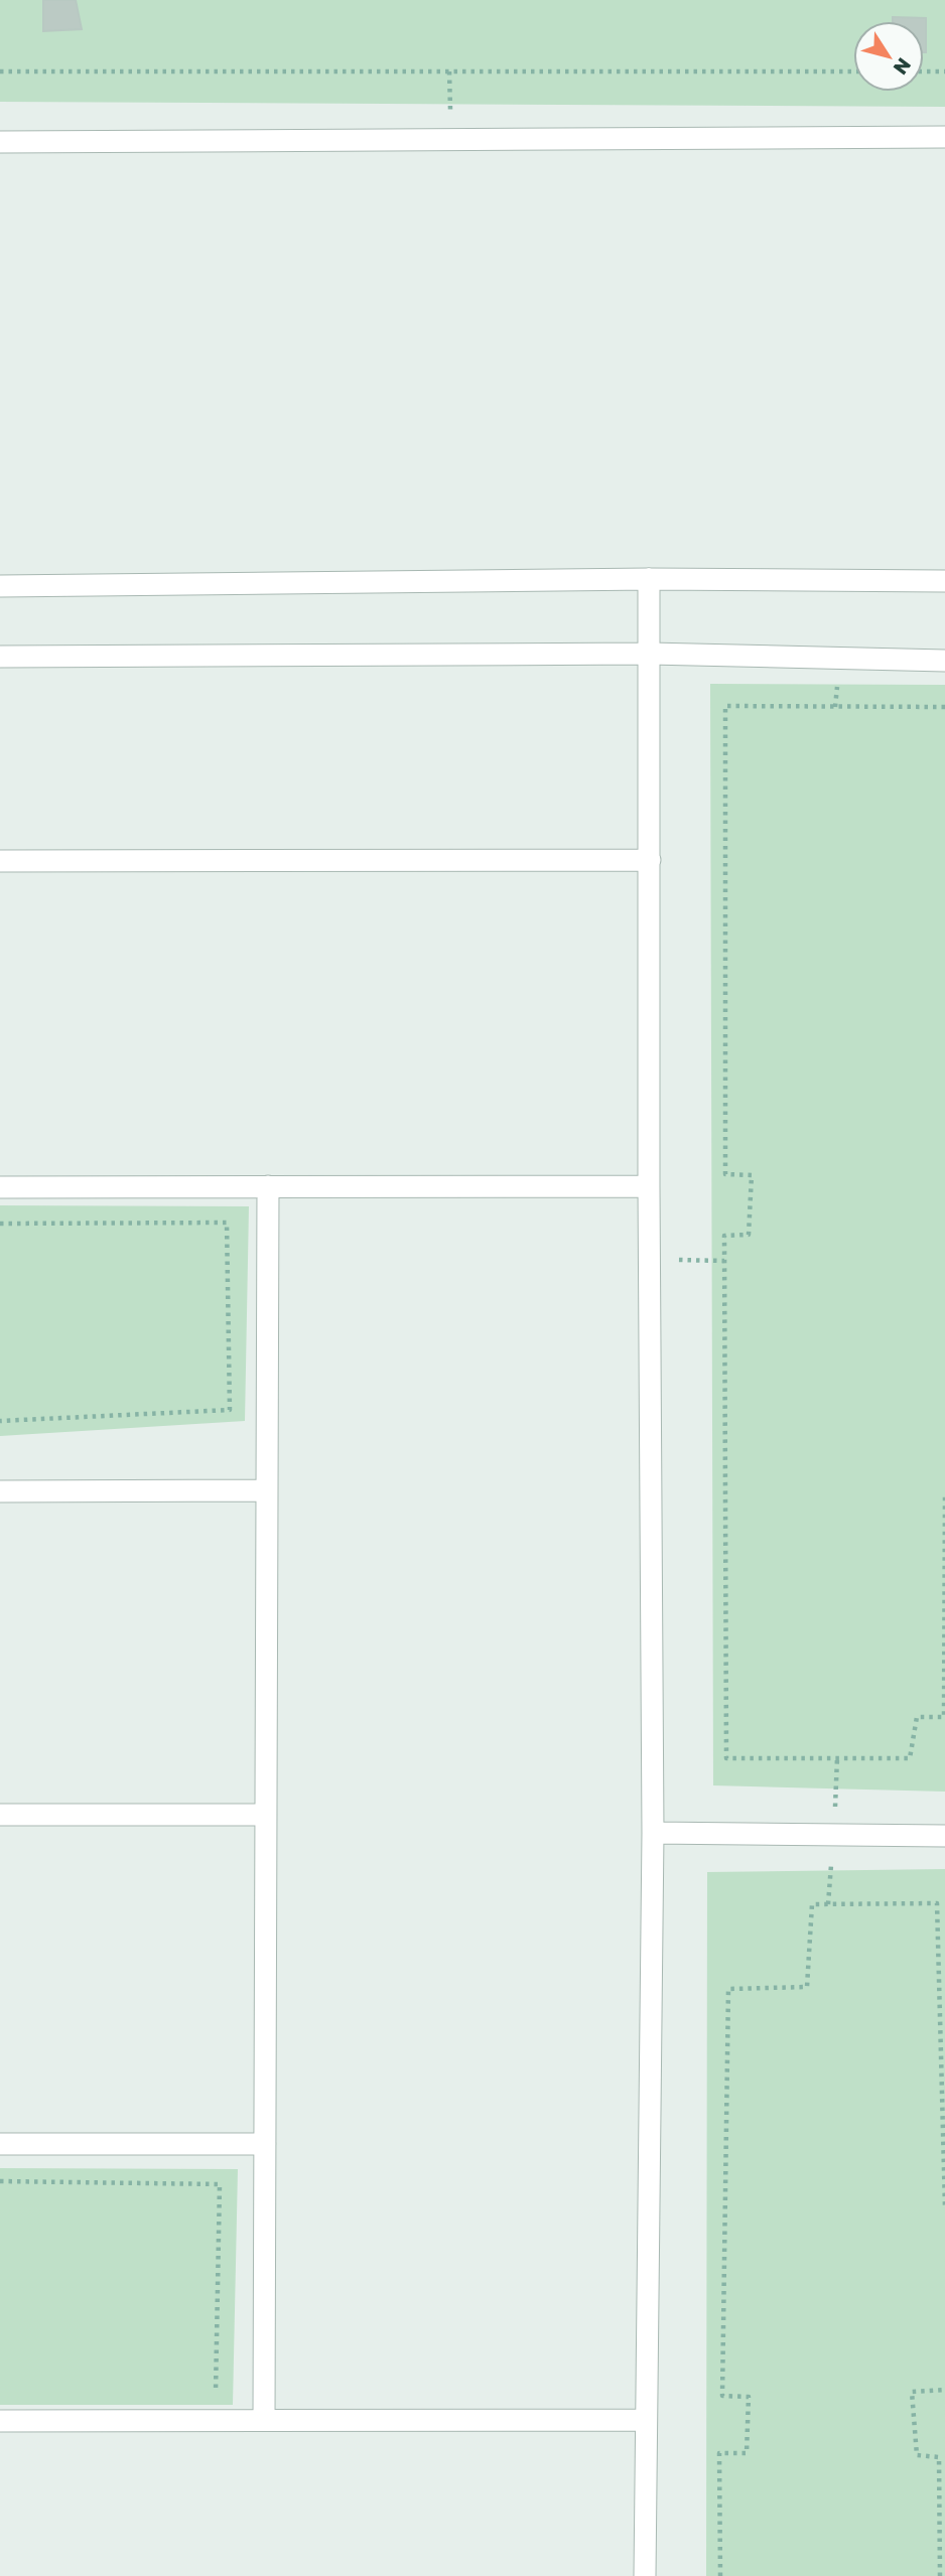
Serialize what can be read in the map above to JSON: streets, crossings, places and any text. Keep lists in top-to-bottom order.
{
  "north": "bottom right"
}
